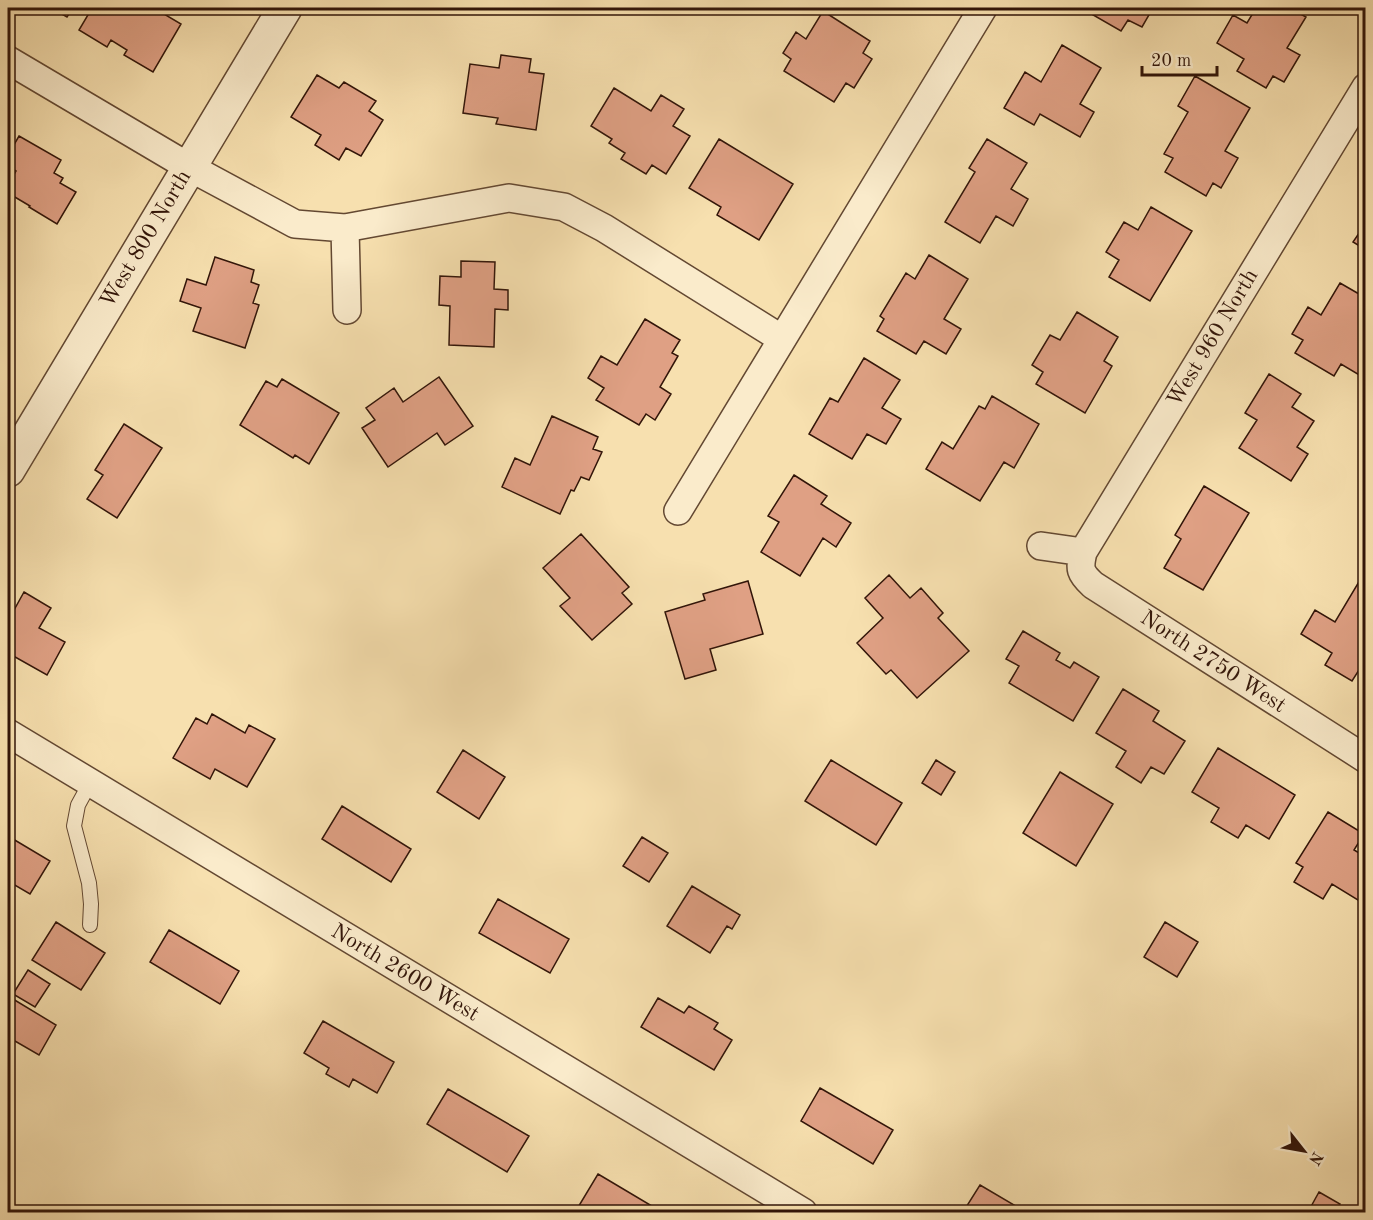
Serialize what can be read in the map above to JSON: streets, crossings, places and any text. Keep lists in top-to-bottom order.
{
  "streets": {
    "street": [
      "West 800 North",
      "West 960 North",
      "North 2750 West",
      "North 2600 West"
    ]
  },
  "crossings": [
    ["West 960 North", "North 2750 West"]
  ],
  "scale_bar": "20 m",
  "north": "bottom right"
}
